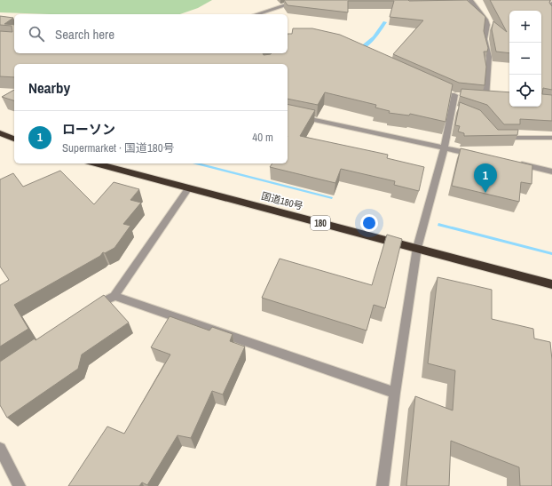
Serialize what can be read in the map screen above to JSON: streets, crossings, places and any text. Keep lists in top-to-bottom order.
{
  "streets": {
    "highway": ["国道180号", "180"]
  },
  "page": {
    "map_buttons": ["+", "−"],
    "search": "Search here",
    "heading": "Nearby",
    "list": [
      {
        "mark": "1",
        "name": "ローソン",
        "note": "Supermarket · 国道180号",
        "value": "40 m"
      }
    ],
    "pins": "1"
  }
}
